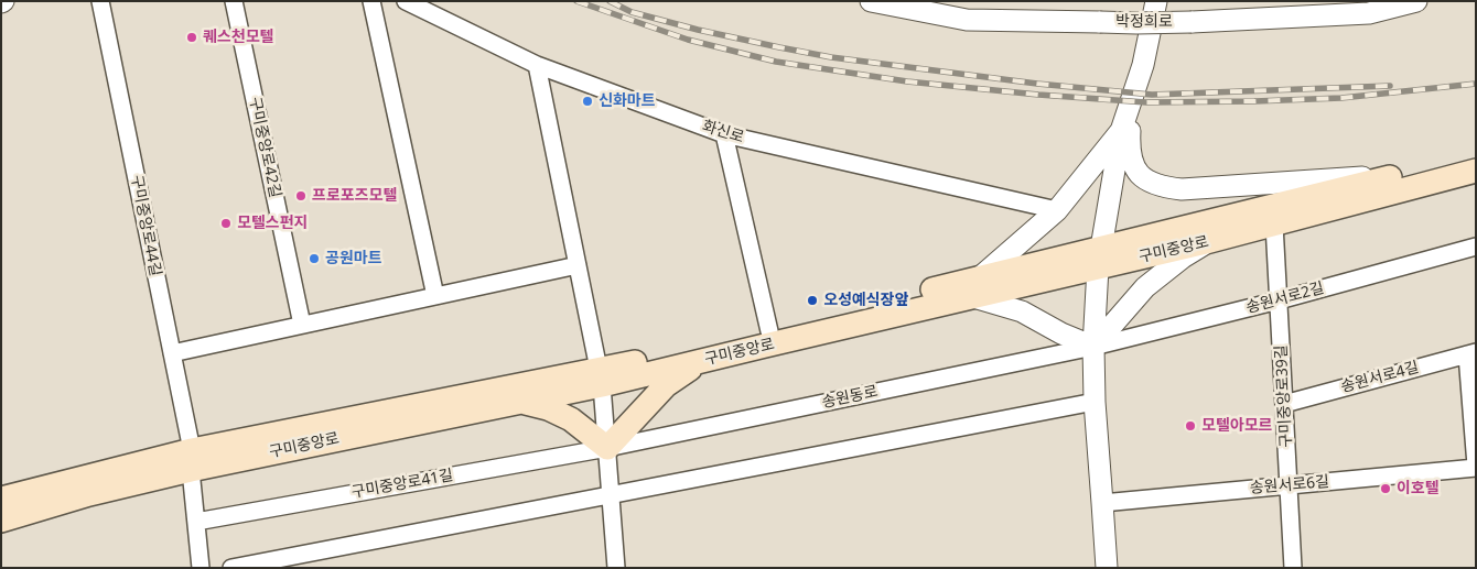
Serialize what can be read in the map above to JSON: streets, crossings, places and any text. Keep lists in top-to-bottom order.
{
  "streets": {
    "main road": ["구미중앙로"],
    "street": [
      "박정희로",
      "화신로",
      "구미중앙로42길",
      "구미중앙로44길",
      "송원서로2길",
      "송원서로4길",
      "구미중앙로39길",
      "송원동로",
      "구미중앙로41길",
      "송원서로6길"
    ]
  },
  "crossings": [
    ["화신로", "구미중앙로"],
    ["구미중앙로44길", "구미중앙로"],
    ["구미중앙로44길", "구미중앙로41길"],
    ["구미중앙로", "구미중앙로39길"],
    ["송원서로2길", "구미중앙로39길"],
    ["송원서로2길", "송원동로"],
    ["송원서로4길", "구미중앙로39길"],
    ["송원서로4길", "송원서로6길"],
    ["구미중앙로39길", "송원서로6길"],
    ["송원동로", "구미중앙로41길"]
  ],
  "places": [
    "퀘스천모텔",
    "신화마트",
    "프로포즈모텔",
    "모텔스펀지",
    "공원마트",
    "오성예식장앞",
    "모텔아모르",
    "이호텔"
  ]
}
